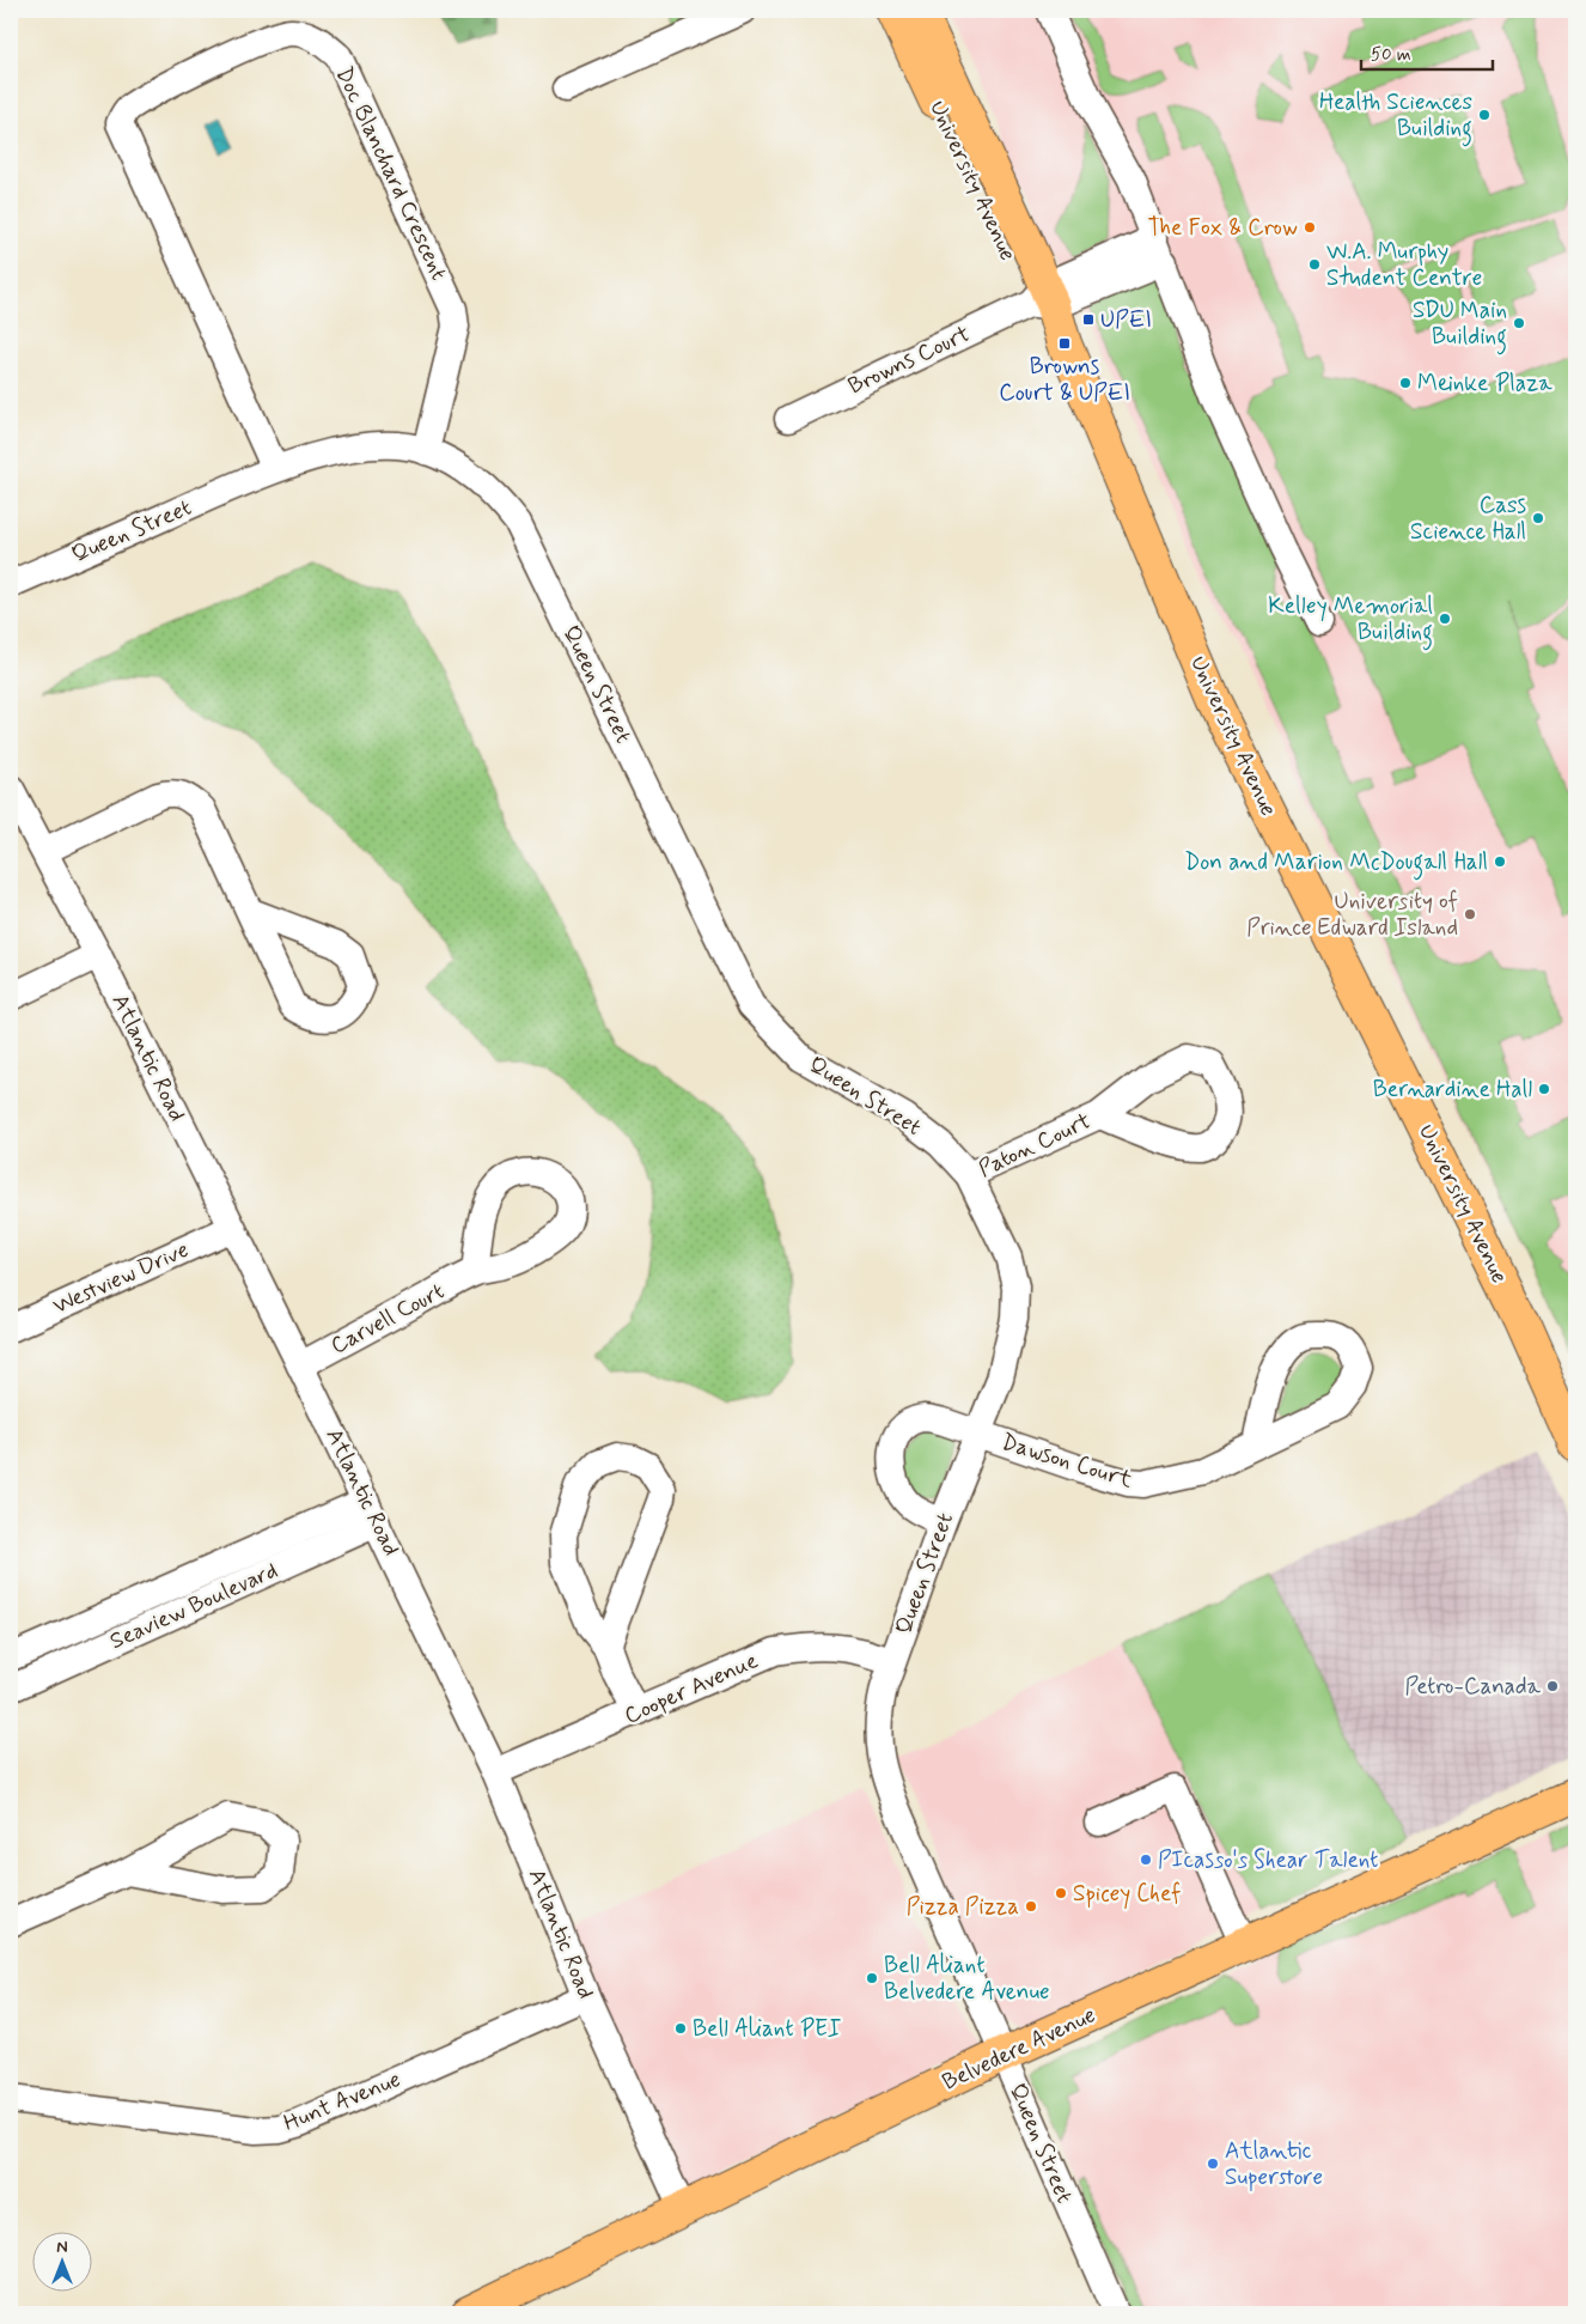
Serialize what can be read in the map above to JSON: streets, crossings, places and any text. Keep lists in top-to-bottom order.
{
  "streets": {
    "main road": ["University Avenue", "Belvedere Avenue"],
    "street": [
      "Doc Blanchard Crescent",
      "Browns Court",
      "Queen Street",
      "Atlantic Road",
      "Paton Court",
      "Westview Drive",
      "Carvell Court",
      "Dawson Court",
      "Seaview Boulevard",
      "Cooper Avenue",
      "Hunt Avenue"
    ]
  },
  "crossings": [
    ["Doc Blanchard Crescent", "Queen Street"],
    ["University Avenue", "Browns Court"],
    ["Queen Street", "Paton Court"],
    ["Queen Street", "Dawson Court"],
    ["Queen Street", "Cooper Avenue"],
    ["Queen Street", "Belvedere Avenue"],
    ["Atlantic Road", "Westview Drive"],
    ["Atlantic Road", "Carvell Court"],
    ["Atlantic Road", "Seaview Boulevard"],
    ["Atlantic Road", "Cooper Avenue"],
    ["Atlantic Road", "Belvedere Avenue"],
    ["Atlantic Road", "Hunt Avenue"]
  ],
  "places": {
    "other": [
      "Health Sciences Building",
      "The Fox & Crow",
      "W.A. Murphy Student Centre",
      "SDU Main Building",
      "Meinke Plaza",
      "Cass Science Hall",
      "Kelley Memorial Building",
      "Don and Marion McDougall Hall",
      "University of Prince Edward Island",
      "Bernardine Hall",
      "Petro-Canada",
      "PIcasso's Shear Talent",
      "Spicey Chef",
      "Pizza Pizza",
      "Bell Aliant Belvedere Avenue",
      "Bell Aliant PEI",
      "Atlantic Superstore"
    ],
    "transit": ["UPEI", "Browns Court & UPEI"]
  },
  "scale_bar": "50 m",
  "north": "top"
}
